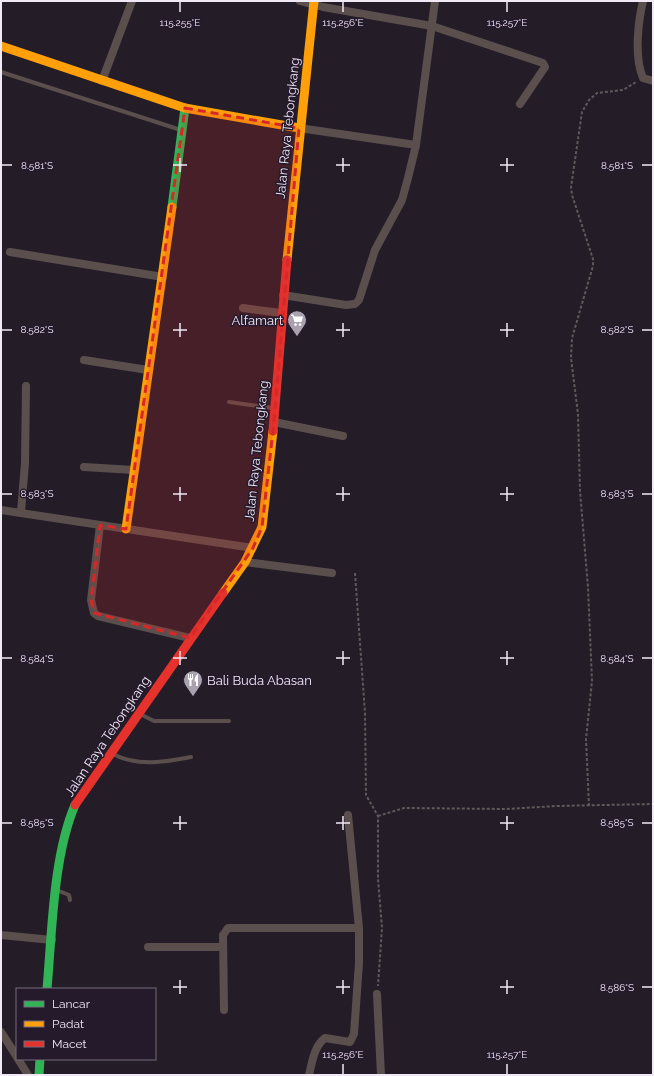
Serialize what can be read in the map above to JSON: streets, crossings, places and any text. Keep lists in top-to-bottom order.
{
  "streets": {
    "main road": ["Jalan Raya Tebongkang"]
  },
  "places": {
    "supermarket": ["Alfamart"],
    "restaurant": ["Bali Buda Abasan"]
  },
  "legend": ["Lancar", "Padat", "Macet"],
  "coordinates": [
    "115.255°E",
    "115.256°E",
    "115.257°E",
    "8.581°S",
    "8.582°S",
    "8.583°S",
    "8.584°S",
    "8.585°S",
    "8.586°S"
  ]
}
